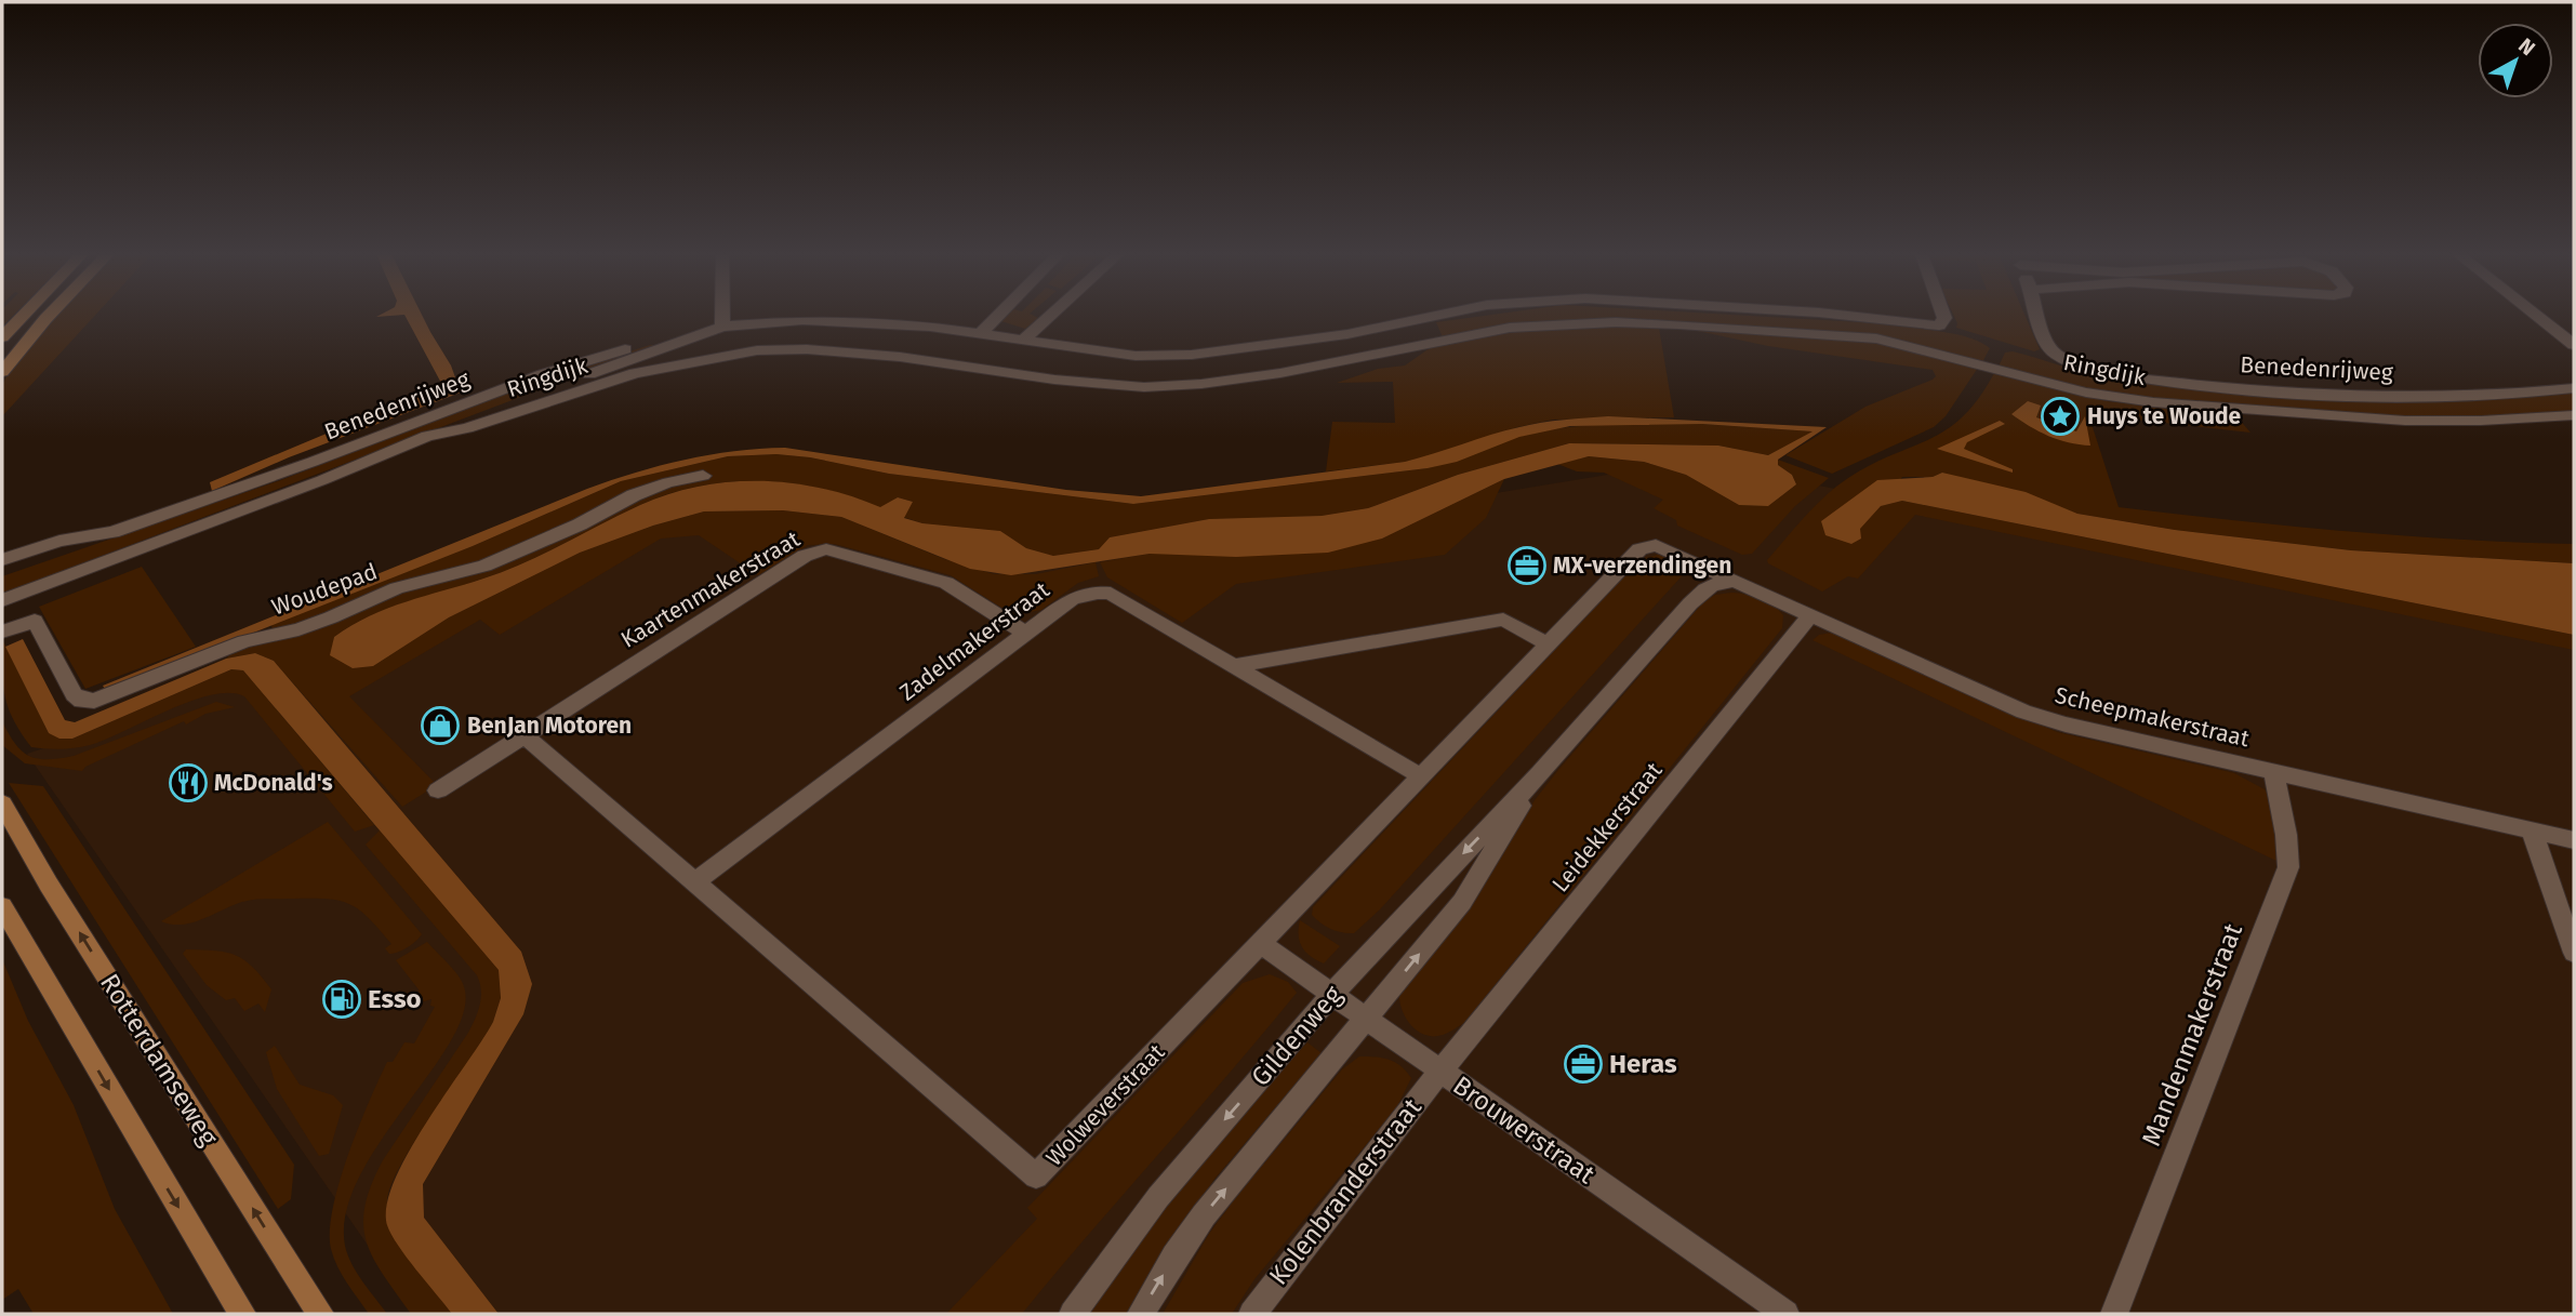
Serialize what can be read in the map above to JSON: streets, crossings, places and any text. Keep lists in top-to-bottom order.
{
  "streets": {
    "main road": ["Rotterdamseweg"],
    "street": [
      "Benedenrijweg",
      "Ringdijk",
      "Woudepad",
      "Kaartenmakerstraat",
      "Zadelmakerstraat",
      "Scheepmakerstraat",
      "Leidekkerstraat",
      "Mandenmakerstraat",
      "Gildenweg",
      "Wolweverstraat",
      "Brouwerstraat",
      "Kolenbranderstraat"
    ]
  },
  "crossings": [
    ["Benedenrijweg", "Ringdijk"],
    ["Kaartenmakerstraat", "Zadelmakerstraat"],
    ["Kaartenmakerstraat", "Wolweverstraat"],
    ["Zadelmakerstraat", "Wolweverstraat"],
    ["Scheepmakerstraat", "Leidekkerstraat"],
    ["Scheepmakerstraat", "Mandenmakerstraat"],
    ["Scheepmakerstraat", "Gildenweg"],
    ["Scheepmakerstraat", "Wolweverstraat"],
    ["Leidekkerstraat", "Brouwerstraat"],
    ["Leidekkerstraat", "Kolenbranderstraat"],
    ["Gildenweg", "Wolweverstraat"],
    ["Gildenweg", "Brouwerstraat"],
    ["Wolweverstraat", "Brouwerstraat"],
    ["Brouwerstraat", "Kolenbranderstraat"]
  ],
  "places": {
    "place": ["Huys te Woude"],
    "office": ["MX-verzendingen", "Heras"],
    "shop": ["BenJan Motoren"],
    "restaurant": ["McDonald's"],
    "fuel station": ["Esso"]
  },
  "north": "top right"
}
